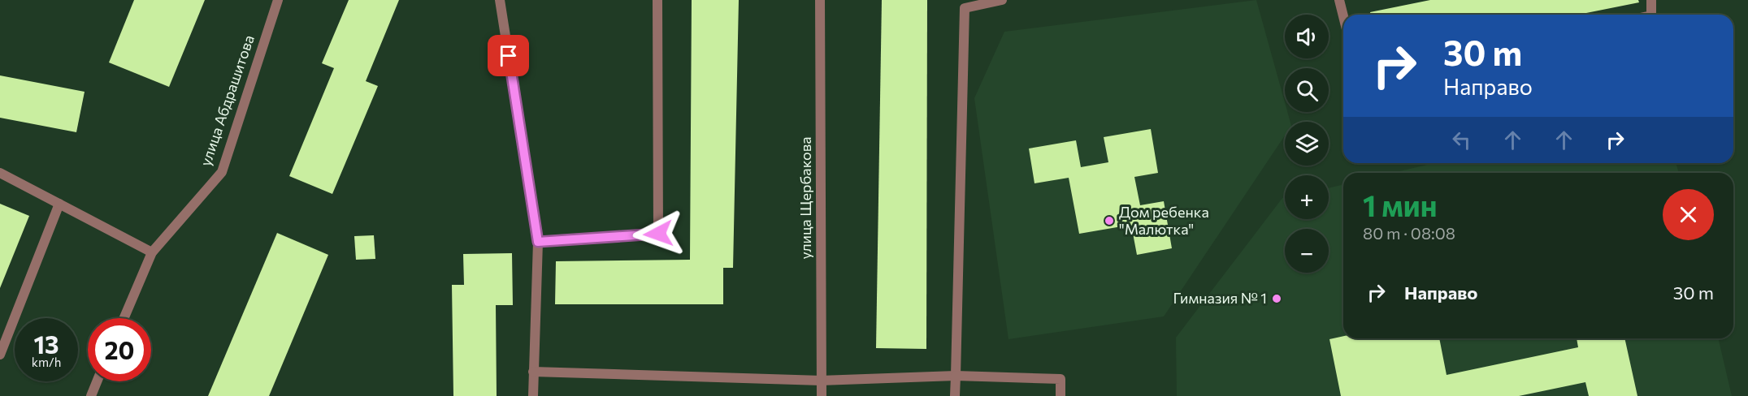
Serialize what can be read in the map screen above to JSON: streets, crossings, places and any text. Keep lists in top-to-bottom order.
{
  "streets": {
    "street": ["улица Абдрашитова", "улица Щербакова"]
  },
  "places": ["Дом ребенка \"Малютка\"", "Гимназия № 1"],
  "page": {
    "map_buttons": ["+", "−"],
    "turn": ["30 m", "Направо"],
    "heading": ["1 мин", "80 m · 08:08"],
    "list": [
      {
        "name": "Направо",
        "value": "30 m"
      }
    ],
    "speed": "13 km/h",
    "limit": "20"
  }
}
